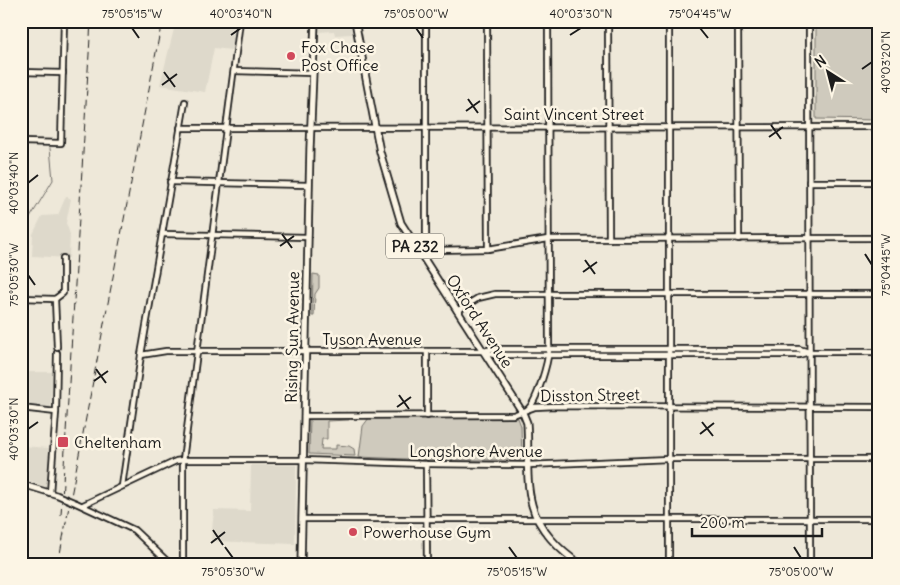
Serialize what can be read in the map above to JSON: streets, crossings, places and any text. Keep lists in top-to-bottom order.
{
  "streets": {
    "main road": ["PA 232", "Oxford Avenue", "Rising Sun Avenue"],
    "street": [
      "Saint Vincent Street",
      "Tyson Avenue",
      "Disston Street",
      "Longshore Avenue"
    ]
  },
  "crossings": [
    ["Saint Vincent Street", "Oxford Avenue"],
    ["Saint Vincent Street", "Rising Sun Avenue"],
    ["Oxford Avenue", "Tyson Avenue"],
    ["Oxford Avenue", "Disston Street"],
    ["Oxford Avenue", "Longshore Avenue"],
    ["Rising Sun Avenue", "Tyson Avenue"],
    ["Rising Sun Avenue", "Disston Street"],
    ["Rising Sun Avenue", "Longshore Avenue"]
  ],
  "places": {
    "other": ["Fox Chase Post Office", "Powerhouse Gym"],
    "transit": ["Cheltenham"]
  },
  "scale_bar": "200 m",
  "north": "top left",
  "coordinates": [
    "75°05'15\"W",
    "40°03'40\"N",
    "75°05'00\"W",
    "40°03'30\"N",
    "75°04'45\"W",
    "40°03'20\"N",
    "75°05'30\"W"
  ]
}
